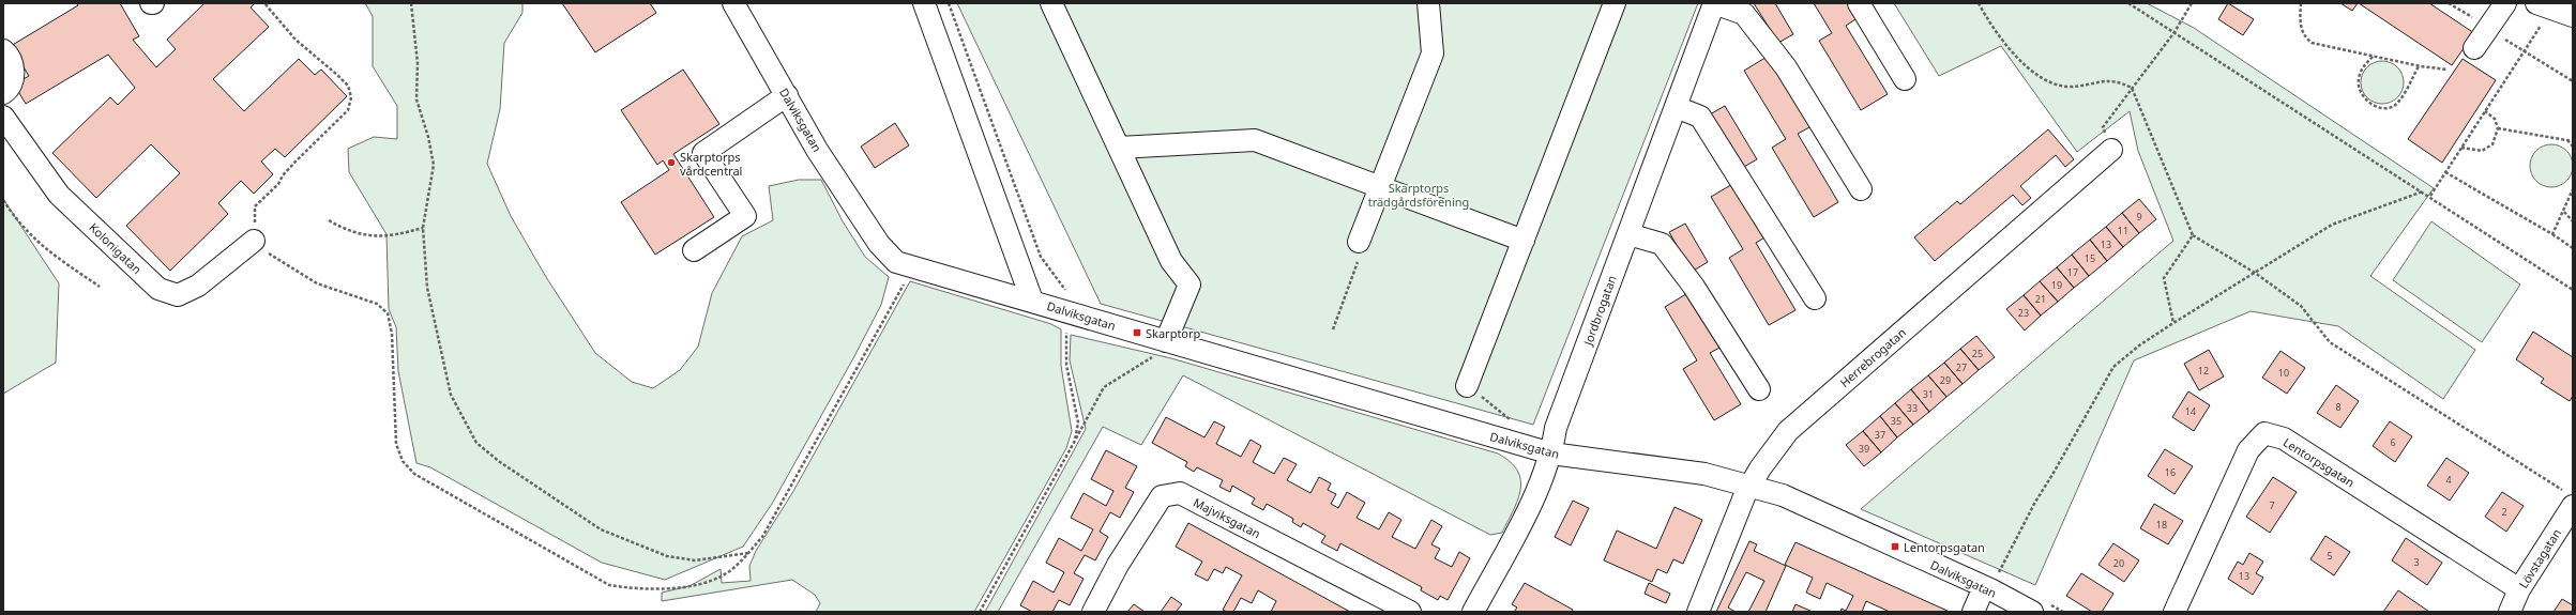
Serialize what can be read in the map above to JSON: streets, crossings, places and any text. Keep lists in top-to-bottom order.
{
  "streets": {
    "street": [
      "Dalviksgatan",
      "Kolonigatan",
      "Jordbrogatan",
      "Herrebrogatan",
      "Lentorpsgatan",
      "Majviksgatan",
      "Lövstagatan"
    ]
  },
  "crossings": [
    ["Dalviksgatan", "Jordbrogatan"],
    ["Dalviksgatan", "Herrebrogatan"],
    ["Lentorpsgatan", "Lövstagatan"]
  ],
  "parks": ["Skarptorps trädgårdsförening"],
  "places": {
    "other": ["Skarptorps vårdcentral"],
    "transit": ["Skarptorp", "Lentorpsgatan"]
  },
  "house_numbers": [
    "9",
    "11",
    "13",
    "15",
    "17",
    "19",
    "21",
    "23",
    "25",
    "27",
    "12",
    "10",
    "29",
    "31",
    "8",
    "33",
    "14",
    "35",
    "37",
    "6",
    "39",
    "16",
    "4",
    "7",
    "2",
    "18",
    "5",
    "3",
    "20",
    "13"
  ]
}
